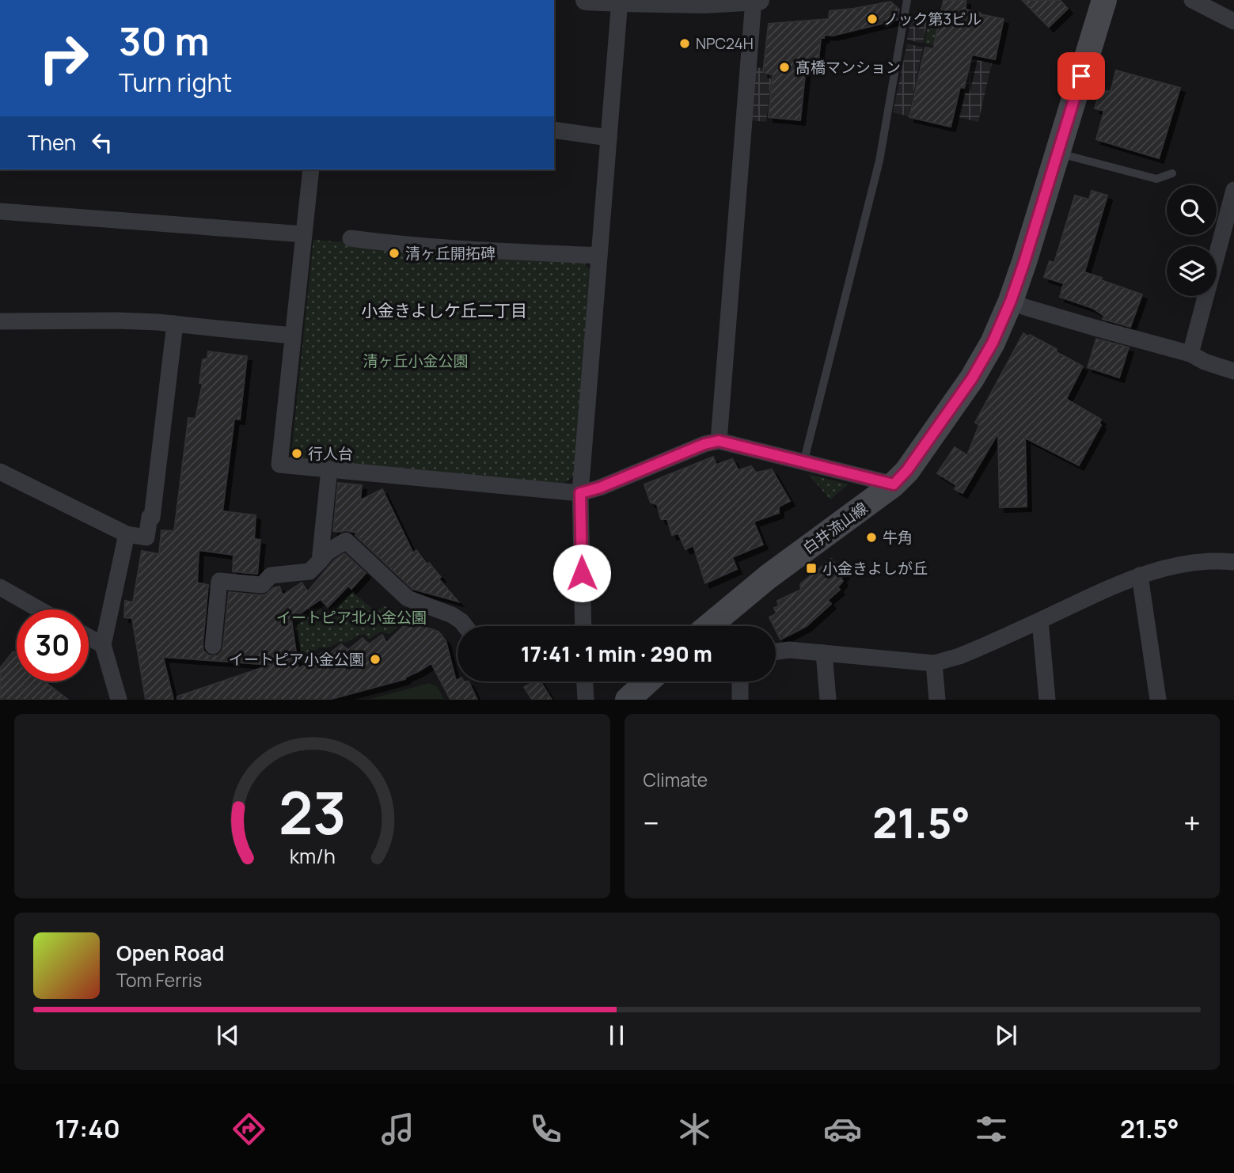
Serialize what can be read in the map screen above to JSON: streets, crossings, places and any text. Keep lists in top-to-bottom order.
{
  "streets": {
    "main road": ["白井流山線"]
  },
  "districts": ["小金きよしケ丘二丁目"],
  "parks": ["清ヶ丘小金公園", "イートピア北小金公園"],
  "places": {
    "other": [
      "ノック第3ビル",
      "NPC24H",
      "髙橋マンション",
      "清ヶ丘開拓碑",
      "行人台",
      "牛角",
      "イートピア小金公園"
    ],
    "transit": ["小金きよしが丘"]
  },
  "page": {
    "turn": ["30 m", "Turn right"],
    "then": "Then",
    "limit": "30",
    "trip": "17:41 · 1 min · 290 m",
    "tile": "Climate",
    "heat": ["−", "21.5°", "+"],
    "song": ["Open Road", "Tom Ferris"],
    "tabs": ["17:40", "21.5°"],
    "gauge": ["23", "km/h"]
  }
}
